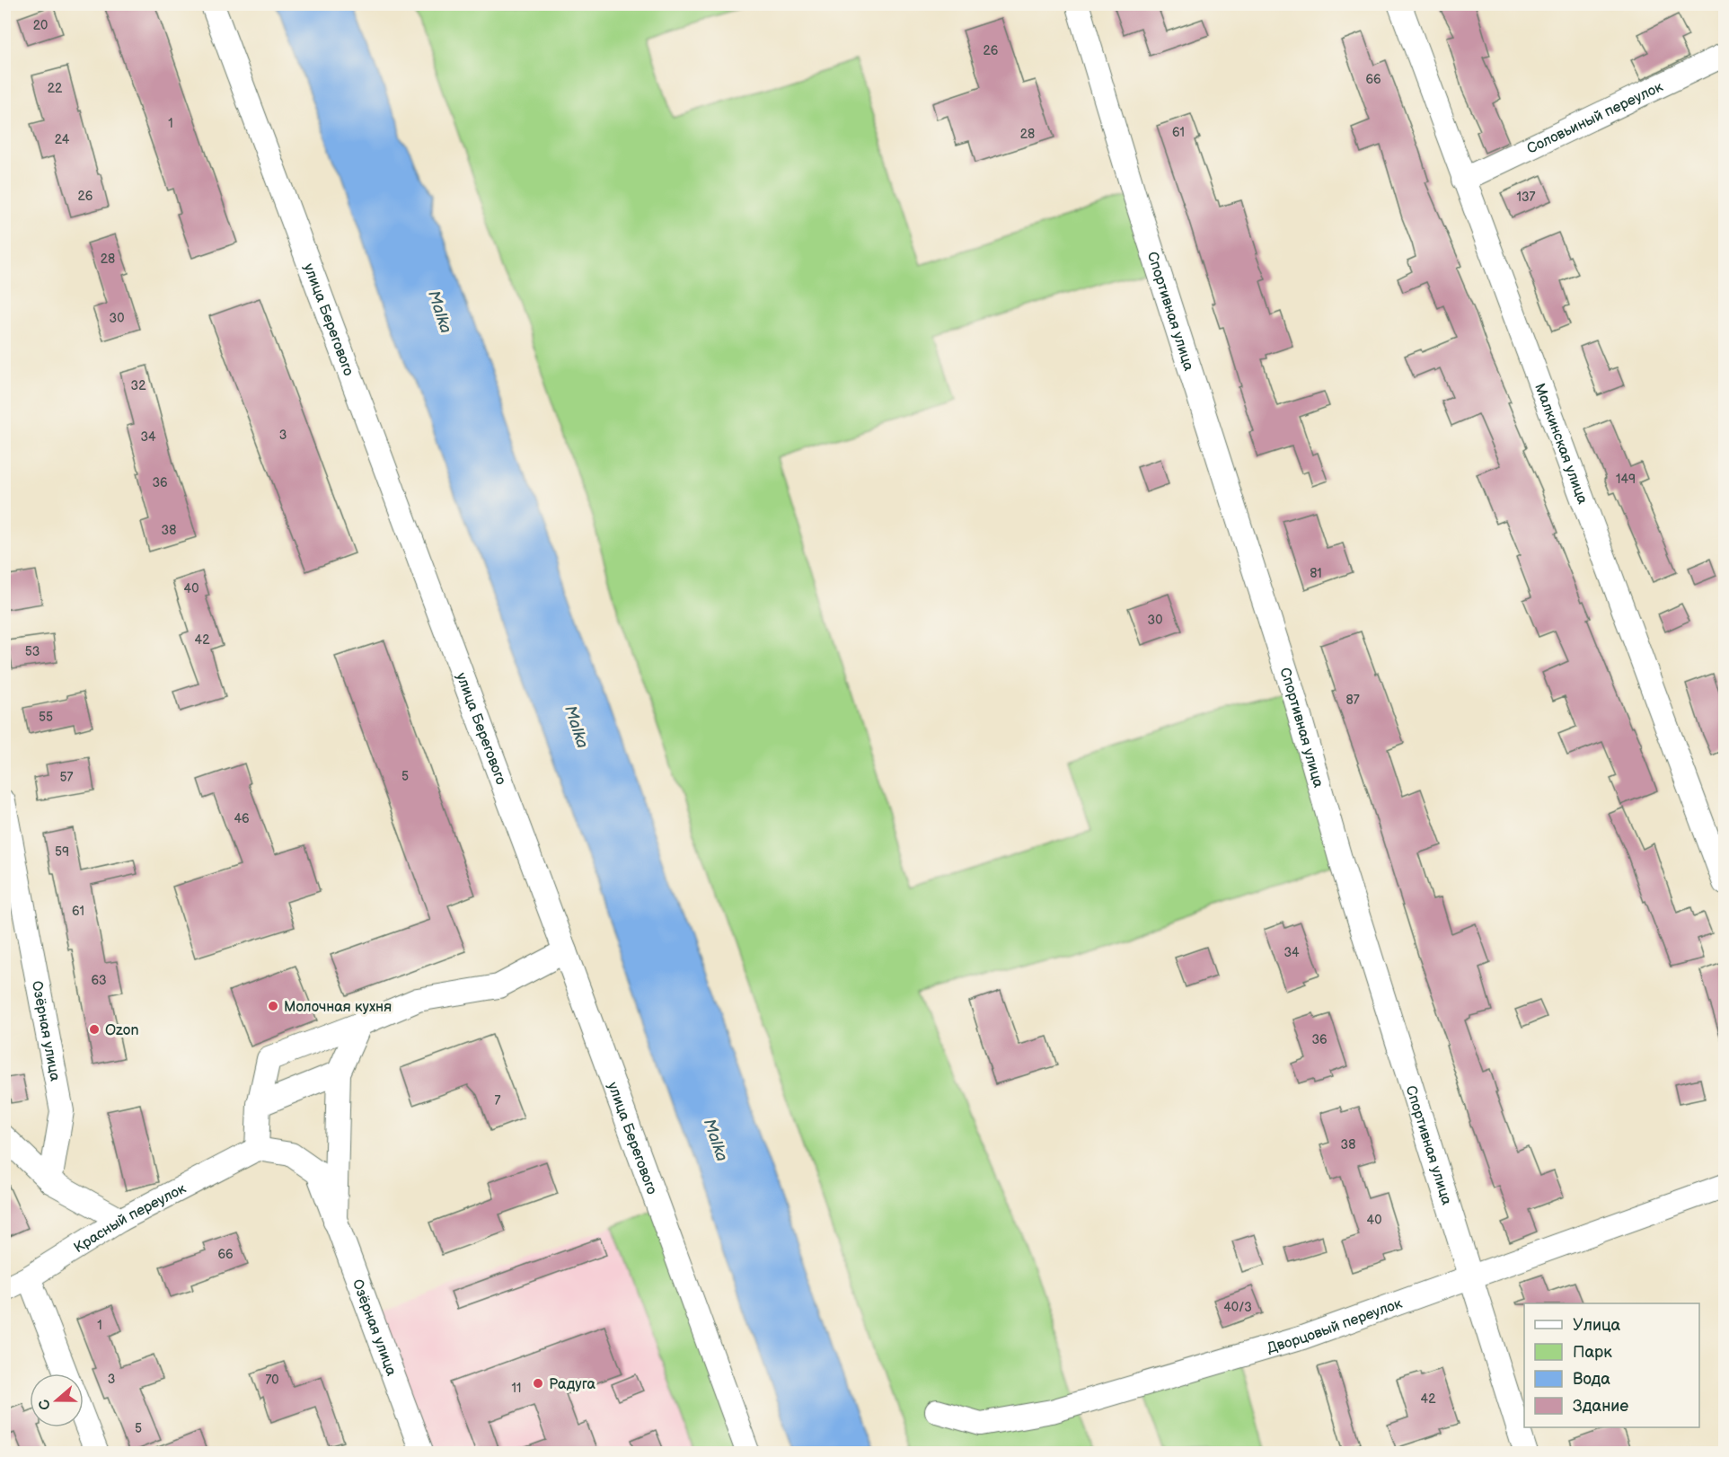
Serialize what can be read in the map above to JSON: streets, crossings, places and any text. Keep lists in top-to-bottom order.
{
  "streets": {
    "street": [
      "Соловьиный переулок",
      "Спортивная улица",
      "улица Берегового",
      "Малкинская улица",
      "Озёрная улица",
      "Красный переулок",
      "Дворцовый переулок"
    ]
  },
  "crossings": [
    ["Соловьиный переулок", "Малкинская улица"],
    ["Спортивная улица", "Дворцовый переулок"],
    ["Озёрная улица", "Красный переулок"]
  ],
  "water": ["Malka"],
  "places": ["Молочная кухня", "Ozon", "Радуга"],
  "house_numbers": [
    "20",
    "26",
    "66",
    "22",
    "1",
    "61",
    "28",
    "24",
    "26",
    "137",
    "28",
    "30",
    "32",
    "3",
    "34",
    "149",
    "36",
    "38",
    "81",
    "40",
    "30",
    "42",
    "53",
    "87",
    "55",
    "5",
    "57",
    "46",
    "59",
    "61",
    "34",
    "63",
    "36",
    "7",
    "38",
    "40",
    "66",
    "40/3",
    "1",
    "3",
    "70",
    "11",
    "42",
    "5"
  ],
  "legend": [
    "Улица",
    "Парк",
    "Вода",
    "Здание"
  ],
  "north": "left"
}
